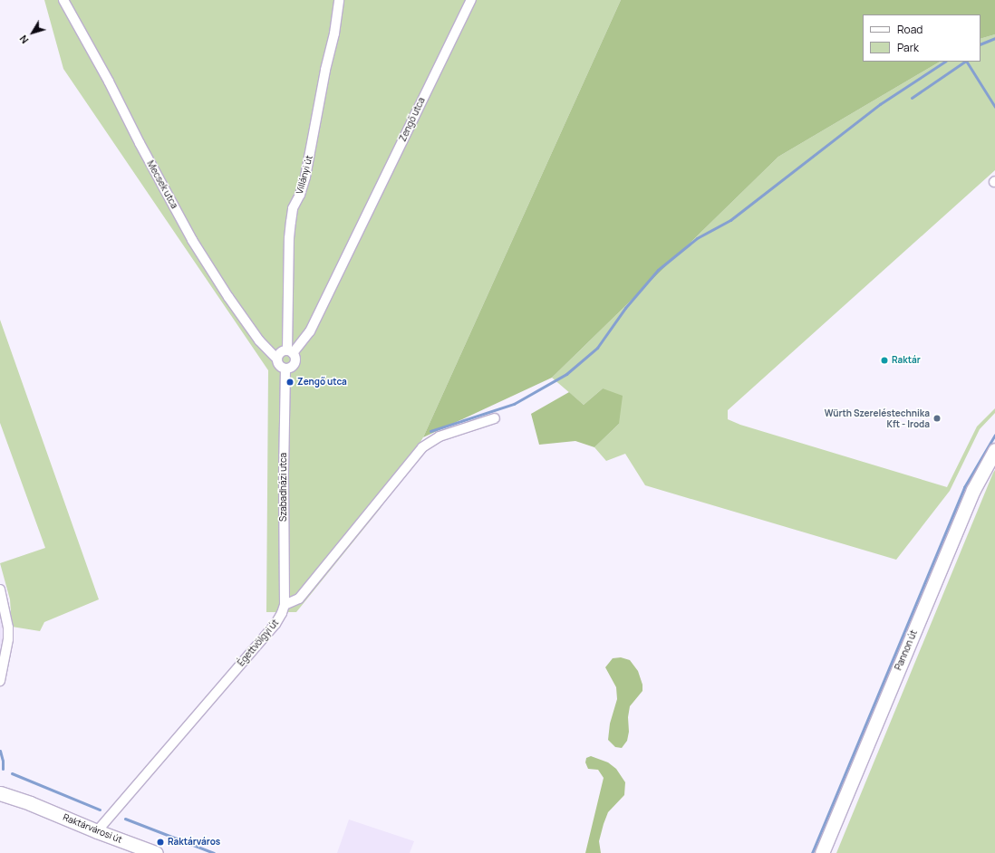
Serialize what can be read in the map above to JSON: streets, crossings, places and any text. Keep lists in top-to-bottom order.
{
  "streets": {
    "main road": ["Pannon út", "Raktárvárosi út"],
    "street": [
      "Zengő utca",
      "Villányi út",
      "Mecsek utca",
      "Szabadházi utca",
      "Égettvölgyi út"
    ]
  },
  "crossings": [
    ["Zengő utca", "Villányi út"],
    ["Zengő utca", "Mecsek utca"],
    ["Zengő utca", "Szabadházi utca"],
    ["Villányi út", "Mecsek utca"],
    ["Villányi út", "Szabadházi utca"],
    ["Mecsek utca", "Szabadházi utca"],
    ["Szabadházi utca", "Égettvölgyi út"],
    ["Égettvölgyi út", "Raktárvárosi út"]
  ],
  "places": [
    "Raktár",
    "Zengő utca",
    "Würth Szereléstechnika Kft - Iroda",
    "Raktárváros"
  ],
  "legend": ["Road", "Park"],
  "north": "bottom left"
}
